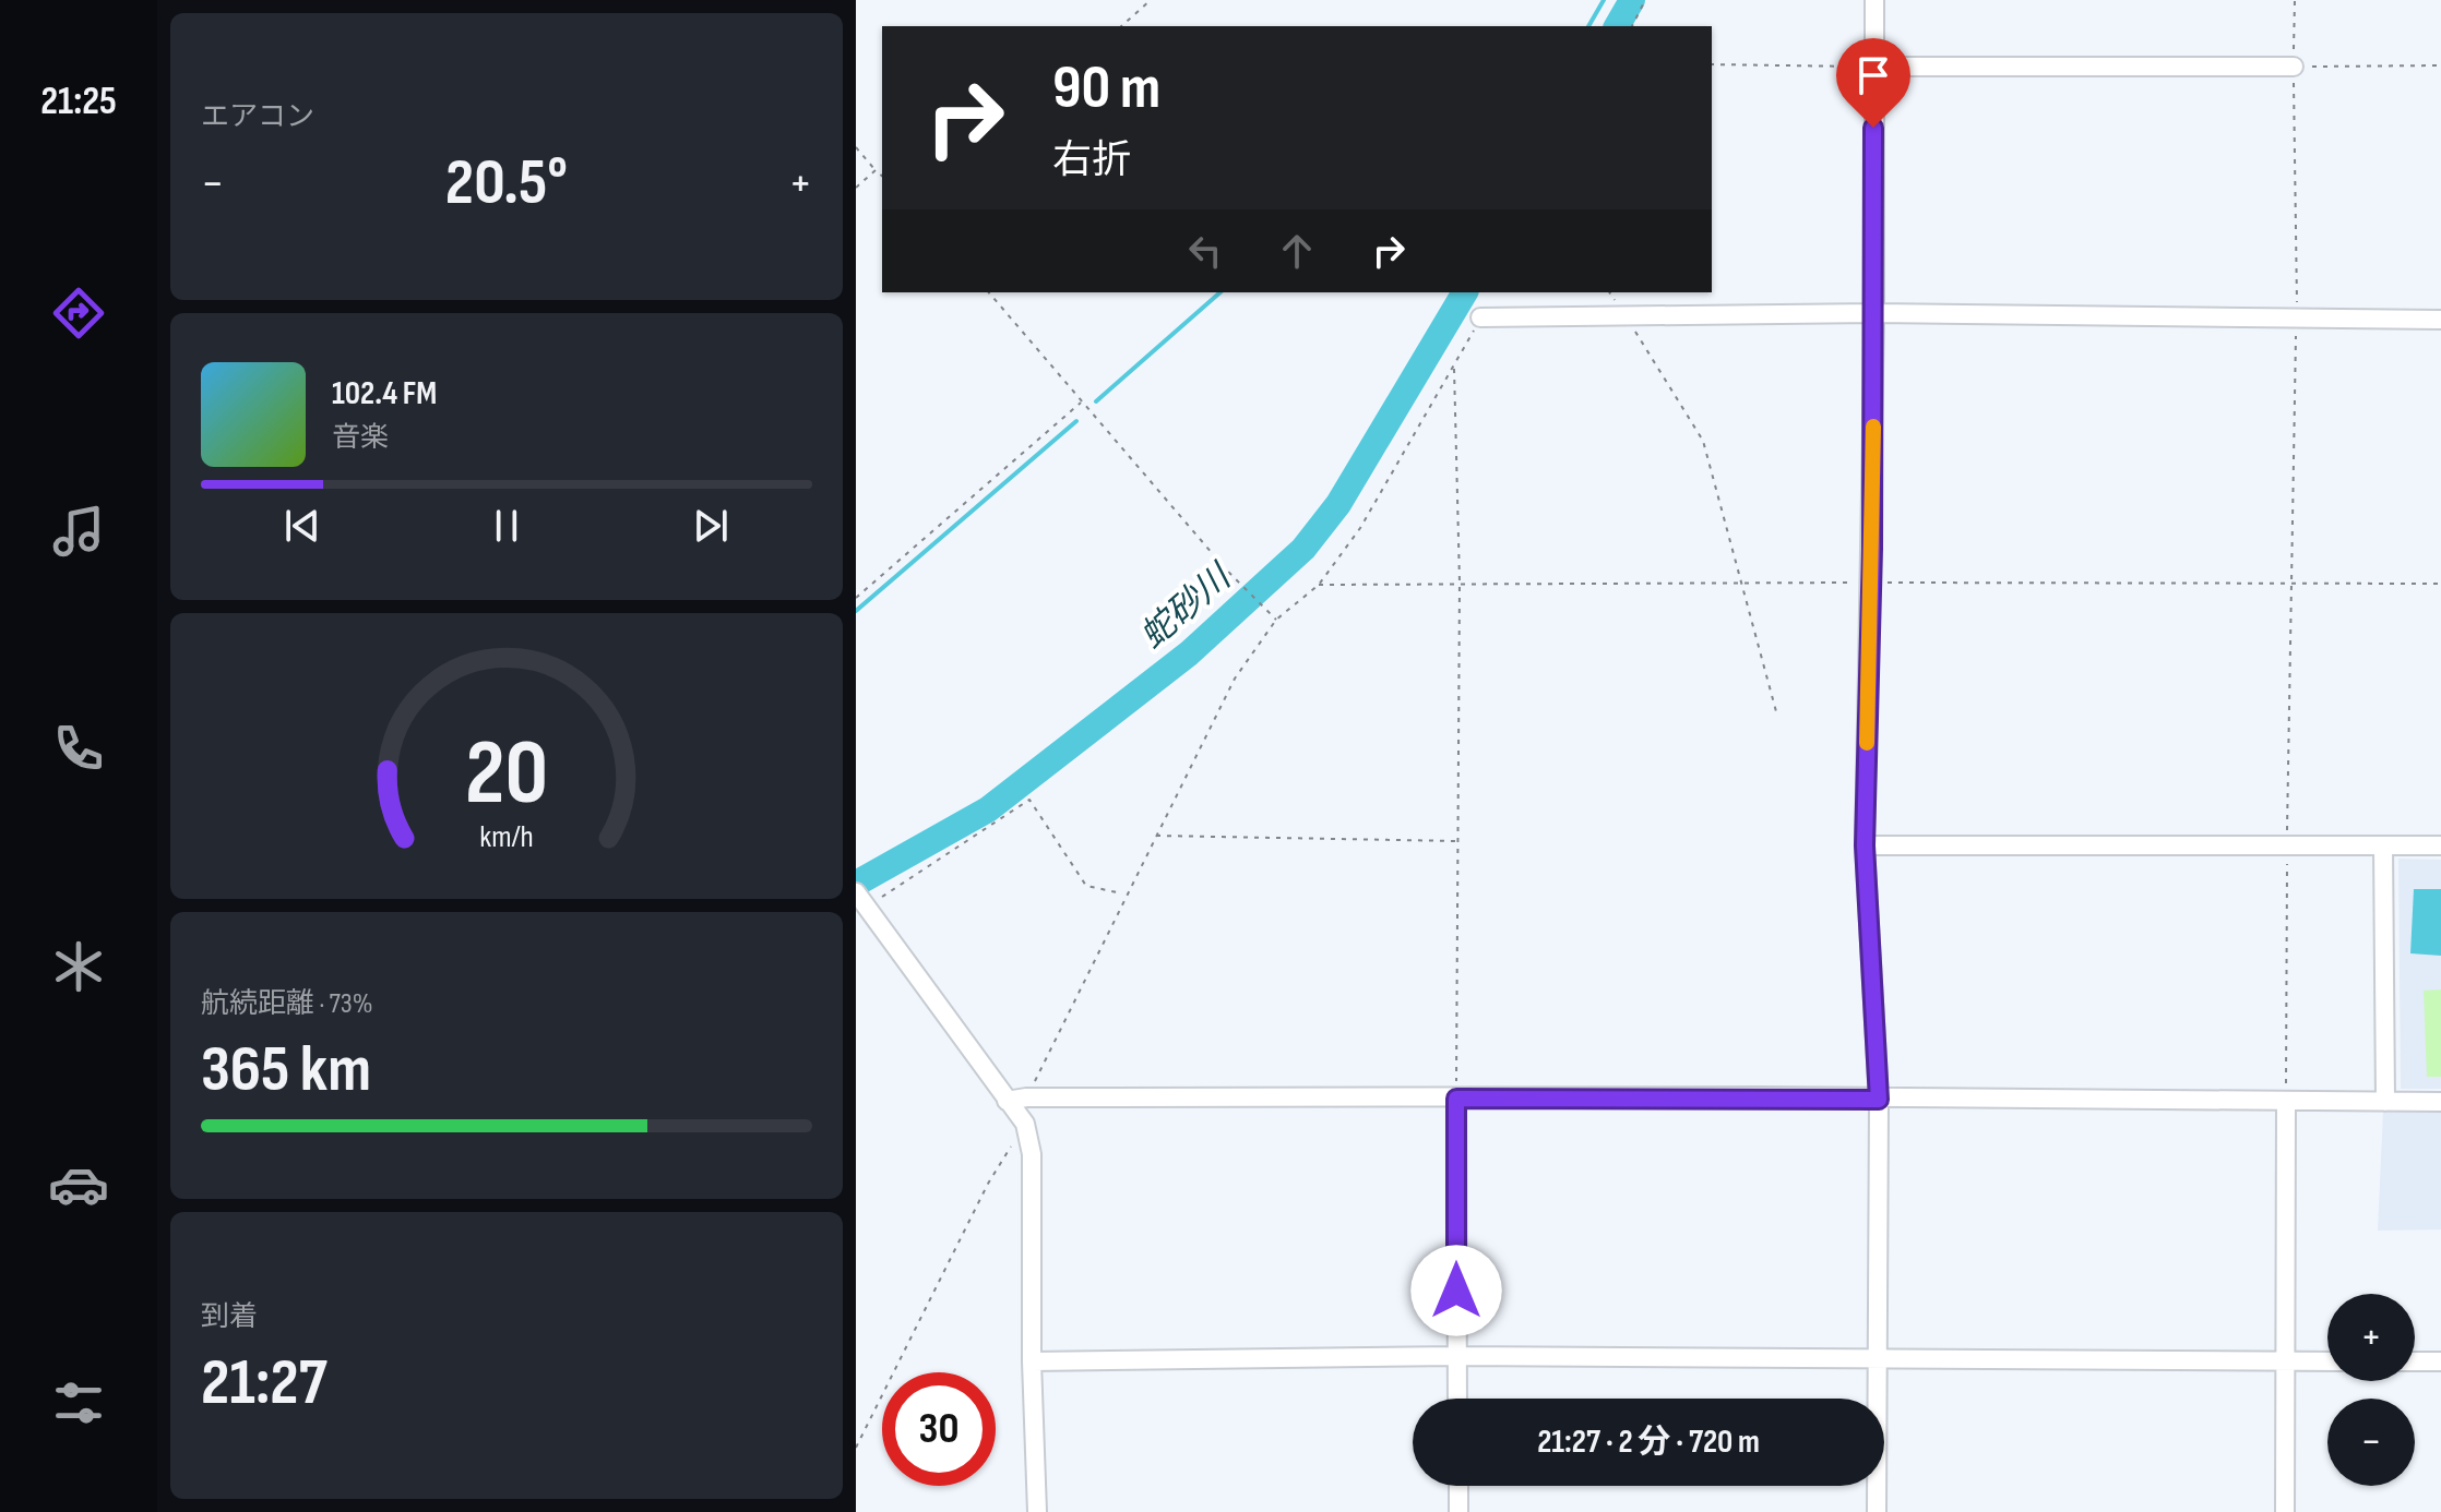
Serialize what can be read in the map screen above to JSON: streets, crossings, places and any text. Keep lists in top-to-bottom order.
{
  "water": ["蛇砂川"],
  "page": {
    "tabs": "21:25",
    "tile": [
      "エアコン",
      ["航続距離 · 73%", "365 km"],
      ["到着", "21:27"]
    ],
    "turn": ["90 m", "右折"],
    "heat": ["−", "20.5°", "+"],
    "song": ["102.4 FM", "音楽"],
    "map_buttons": ["+", "−"],
    "limit": "30",
    "trip": "21:27 · 2 分 · 720 m",
    "gauge": ["20", "km/h"]
  }
}
